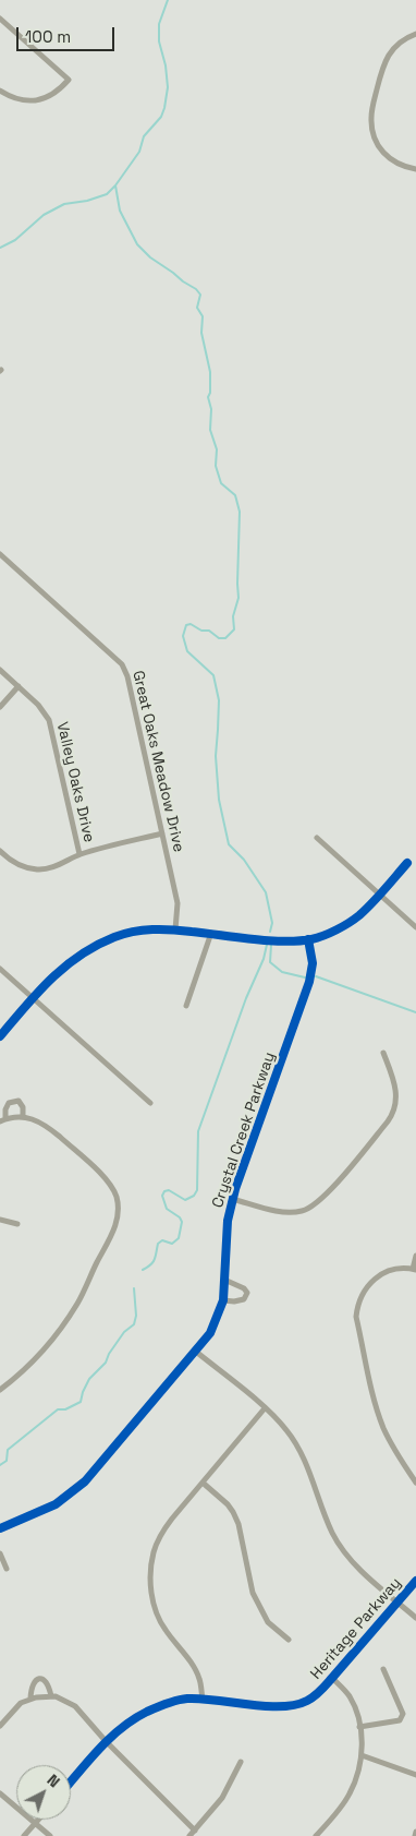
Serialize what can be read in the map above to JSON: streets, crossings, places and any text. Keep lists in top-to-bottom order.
{
  "streets": {
    "street": [
      "Great Oaks Meadow Drive",
      "Valley Oaks Drive",
      "Crystal Creek Parkway",
      "Heritage Parkway"
    ]
  },
  "scale_bar": "100 m",
  "north": "top right"
}
